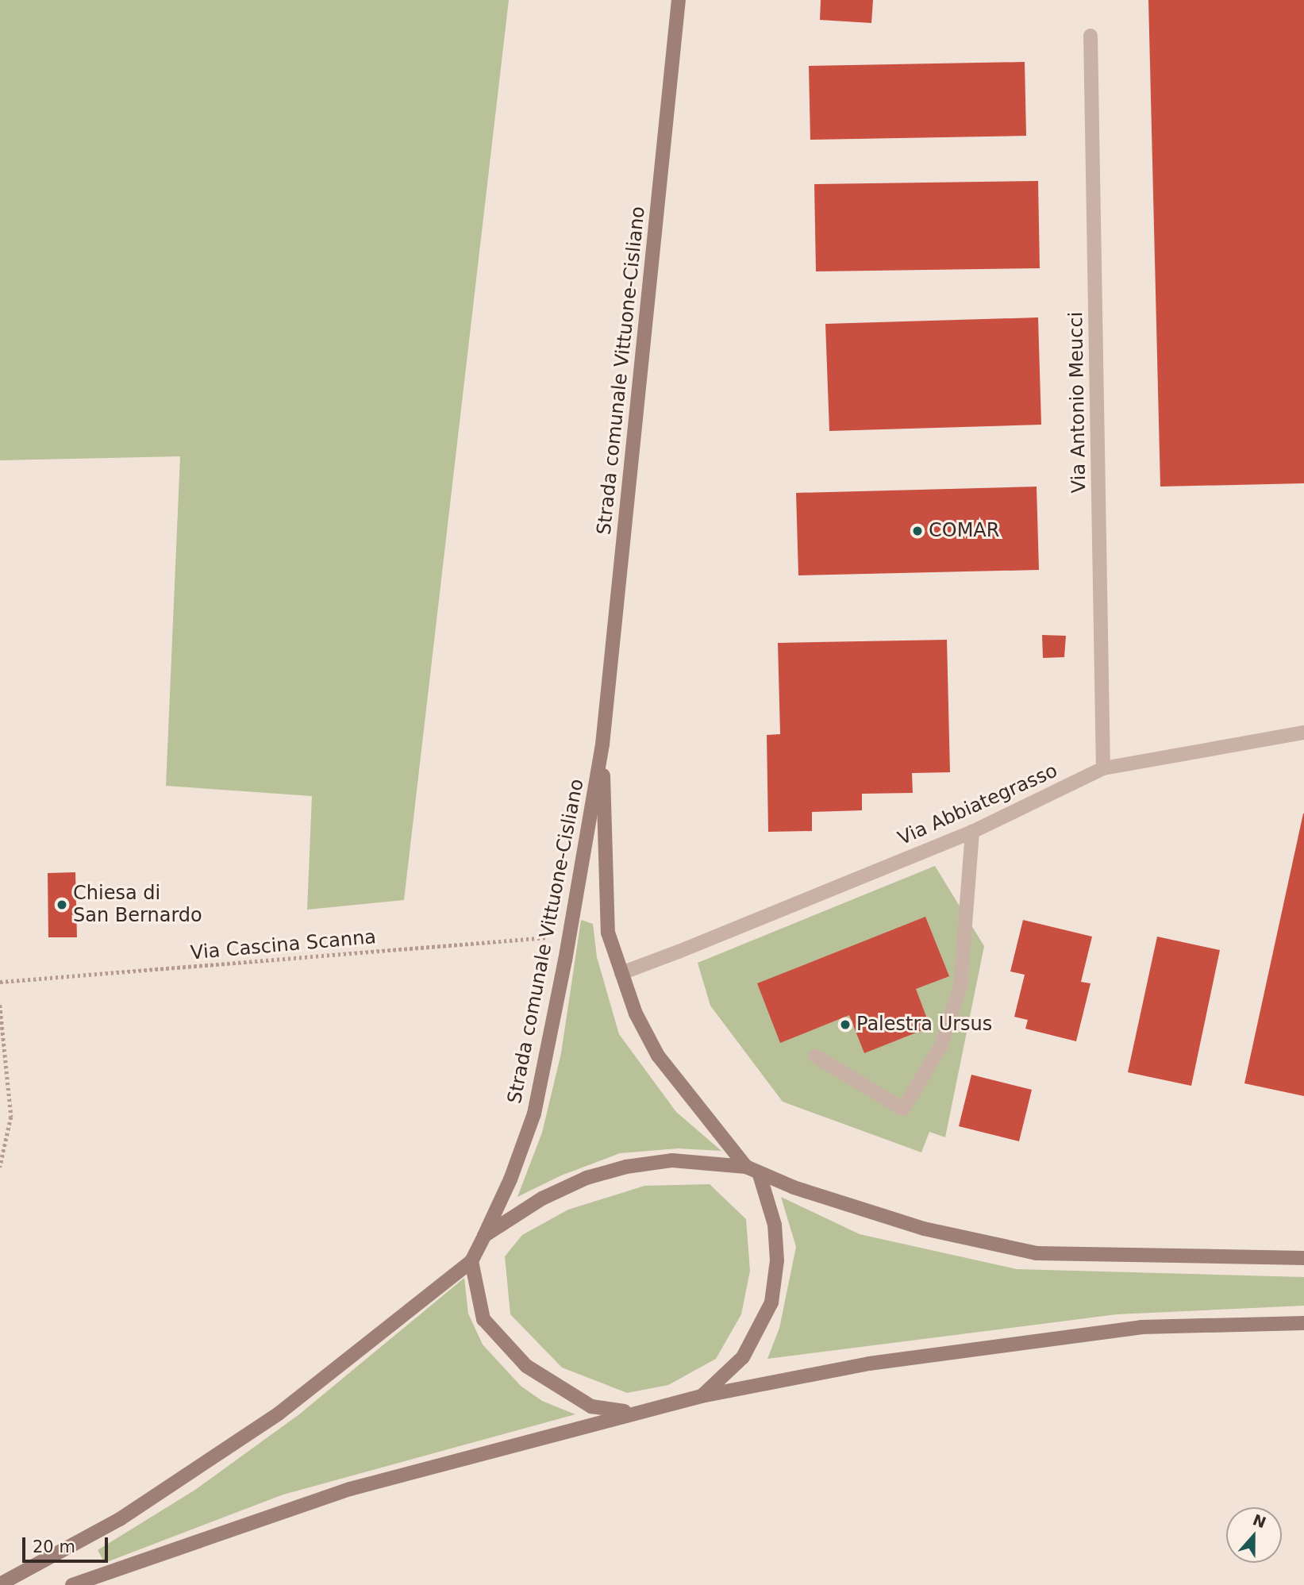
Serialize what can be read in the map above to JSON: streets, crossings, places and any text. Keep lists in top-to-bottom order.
{
  "streets": {
    "main road": ["Strada comunale Vittuone-Cisliano"],
    "street": ["Via Antonio Meucci", "Via Abbiategrasso"],
    "path": ["Via Cascina Scanna"]
  },
  "crossings": [
    ["Strada comunale Vittuone-Cisliano", "Via Abbiategrasso"],
    ["Strada comunale Vittuone-Cisliano", "Via Cascina Scanna"],
    ["Via Antonio Meucci", "Via Abbiategrasso"]
  ],
  "places": ["COMAR", "Chiesa di San Bernardo", "Palestra Ursus"],
  "scale_bar": "20 m",
  "north": "top"
}
